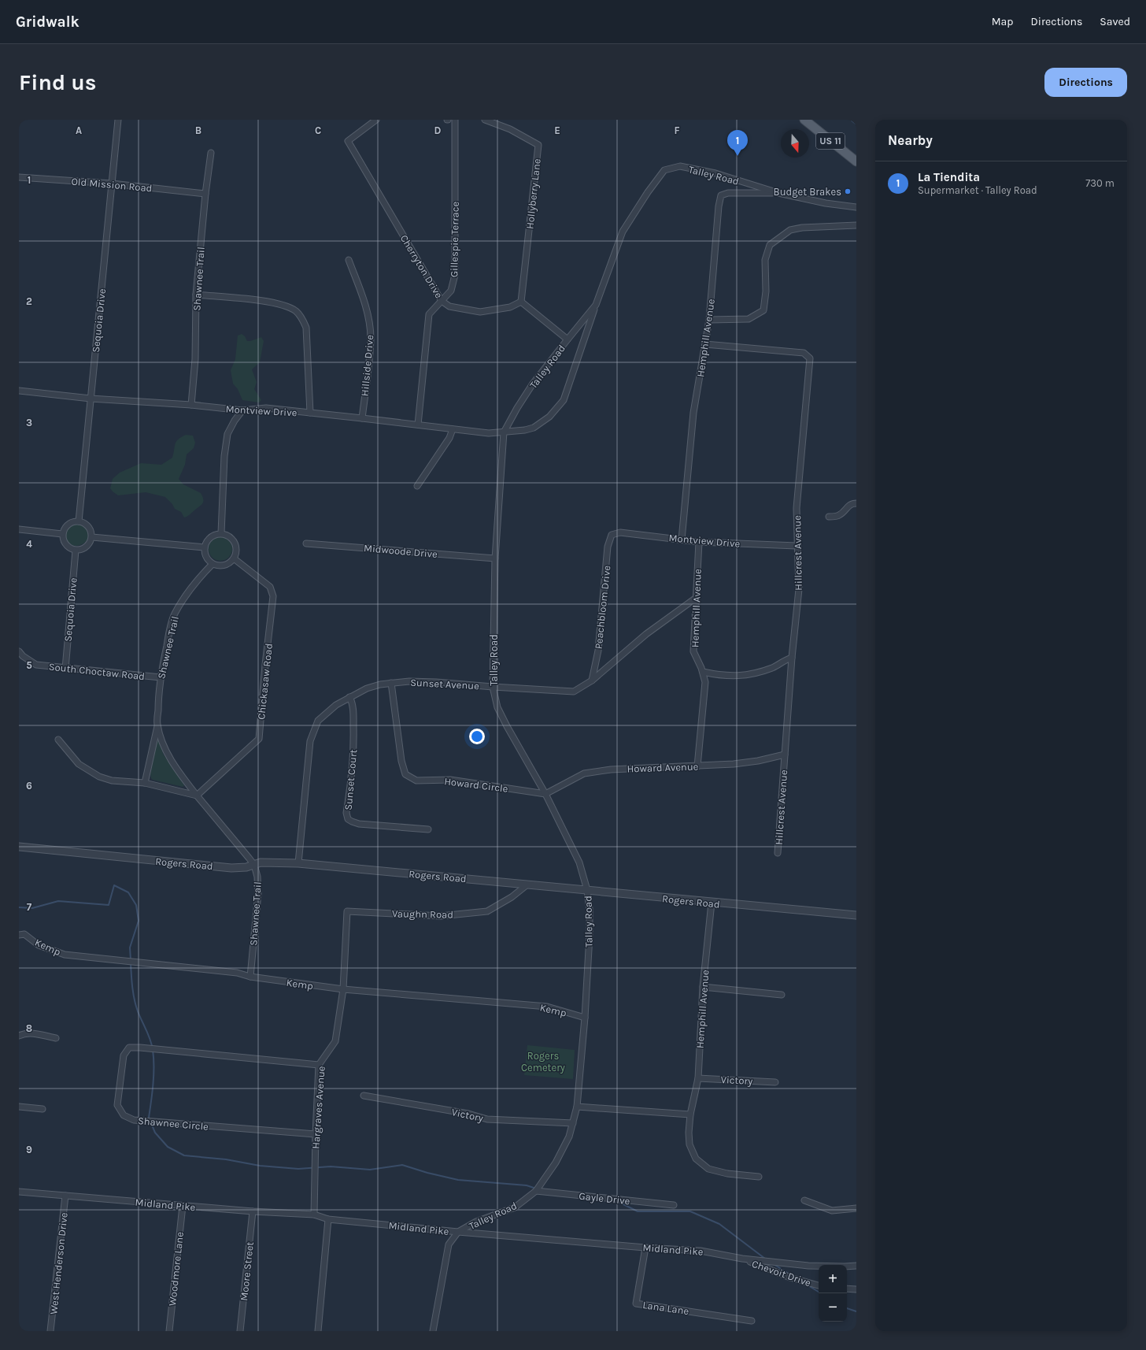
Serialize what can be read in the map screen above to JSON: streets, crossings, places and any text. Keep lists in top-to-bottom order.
{
  "streets": {
    "main road": ["US 11"],
    "street": [
      "Talley Road",
      "Old Mission Road",
      "Hollyberry Lane",
      "Gillespie Terrace",
      "Cherryton Drive",
      "Shawnee Trail",
      "Sequoia Drive",
      "Hemphill Avenue",
      "Hillside Drive",
      "Montview Drive",
      "Midwoode Drive",
      "Hillcrest Avenue",
      "Peachbloom Drive",
      "South Choctaw Road",
      "Chickasaw Road",
      "Sunset Avenue",
      "Howard Avenue",
      "Sunset Court",
      "Howard Circle",
      "Rogers Road",
      "Vaughn Road",
      "Kemp",
      "Victory",
      "Hargraves Avenue",
      "Shawnee Circle",
      "Gayle Drive",
      "Midland Pike",
      "West Henderson Drive",
      "Woodmore Lane",
      "Moore Street",
      "Chevoit Drive",
      "Lana Lane"
    ]
  },
  "crossings": [
    ["Talley Road", "Hemphill Avenue"],
    ["Talley Road", "Montview Drive"],
    ["Talley Road", "Midwoode Drive"],
    ["Talley Road", "Sunset Avenue"],
    ["Talley Road", "Howard Avenue"],
    ["Talley Road", "Howard Circle"],
    ["Talley Road", "Rogers Road"],
    ["Talley Road", "Kemp"],
    ["Talley Road", "Victory"],
    ["Talley Road", "Gayle Drive"],
    ["Talley Road", "Midland Pike"],
    ["Old Mission Road", "Shawnee Trail"],
    ["Old Mission Road", "Sequoia Drive"],
    ["Hollyberry Lane", "Cherryton Drive"],
    ["Gillespie Terrace", "Cherryton Drive"],
    ["Gillespie Terrace", "Montview Drive"],
    ["Shawnee Trail", "Montview Drive"],
    ["Shawnee Trail", "South Choctaw Road"],
    ["Shawnee Trail", "Chickasaw Road"],
    ["Shawnee Trail", "Rogers Road"],
    ["Shawnee Trail", "Kemp"],
    ["Sequoia Drive", "Montview Drive"],
    ["Sequoia Drive", "South Choctaw Road"],
    ["Hemphill Avenue", "Montview Drive"],
    ["Hemphill Avenue", "Hillcrest Avenue"],
    ["Hemphill Avenue", "Sunset Avenue"],
    ["Hemphill Avenue", "Howard Avenue"],
    ["Hemphill Avenue", "Rogers Road"],
    ["Hemphill Avenue", "Victory"],
    ["Hillside Drive", "Montview Drive"],
    ["Montview Drive", "Hillcrest Avenue"],
    ["Montview Drive", "Peachbloom Drive"],
    ["Hillcrest Avenue", "Howard Avenue"],
    ["Peachbloom Drive", "Sunset Avenue"],
    ["Sunset Avenue", "Sunset Court"],
    ["Sunset Avenue", "Howard Circle"],
    ["Sunset Avenue", "Rogers Road"],
    ["Howard Avenue", "Howard Circle"],
    ["Rogers Road", "Vaughn Road"],
    ["Vaughn Road", "Hargraves Avenue"],
    ["Kemp", "Hargraves Avenue"],
    ["Hargraves Avenue", "Shawnee Circle"],
    ["Hargraves Avenue", "Midland Pike"],
    ["Midland Pike", "West Henderson Drive"],
    ["Midland Pike", "Woodmore Lane"],
    ["Midland Pike", "Moore Street"],
    ["Midland Pike", "Chevoit Drive"],
    ["Midland Pike", "Lana Lane"]
  ],
  "parks": ["Rogers Cemetery"],
  "places": ["Budget Brakes"],
  "north": "bottom",
  "page": {
    "header": "Gridwalk",
    "nav": ["Map", "Directions", "Saved"],
    "buttons": "Directions",
    "title": "Find us",
    "heading": "Nearby",
    "pins": "1",
    "list": [
      {
        "mark": "1",
        "name": "La Tiendita",
        "note": "Supermarket · Talley Road",
        "value": "730 m"
      }
    ],
    "map_buttons": ["+", "−"]
  },
  "grid": {
    "columns": [
      "A",
      "B",
      "C",
      "D",
      "E",
      "F"
    ],
    "rows": [
      "1",
      "2",
      "3",
      "4",
      "5",
      "6",
      "7",
      "8",
      "9"
    ]
  }
}
